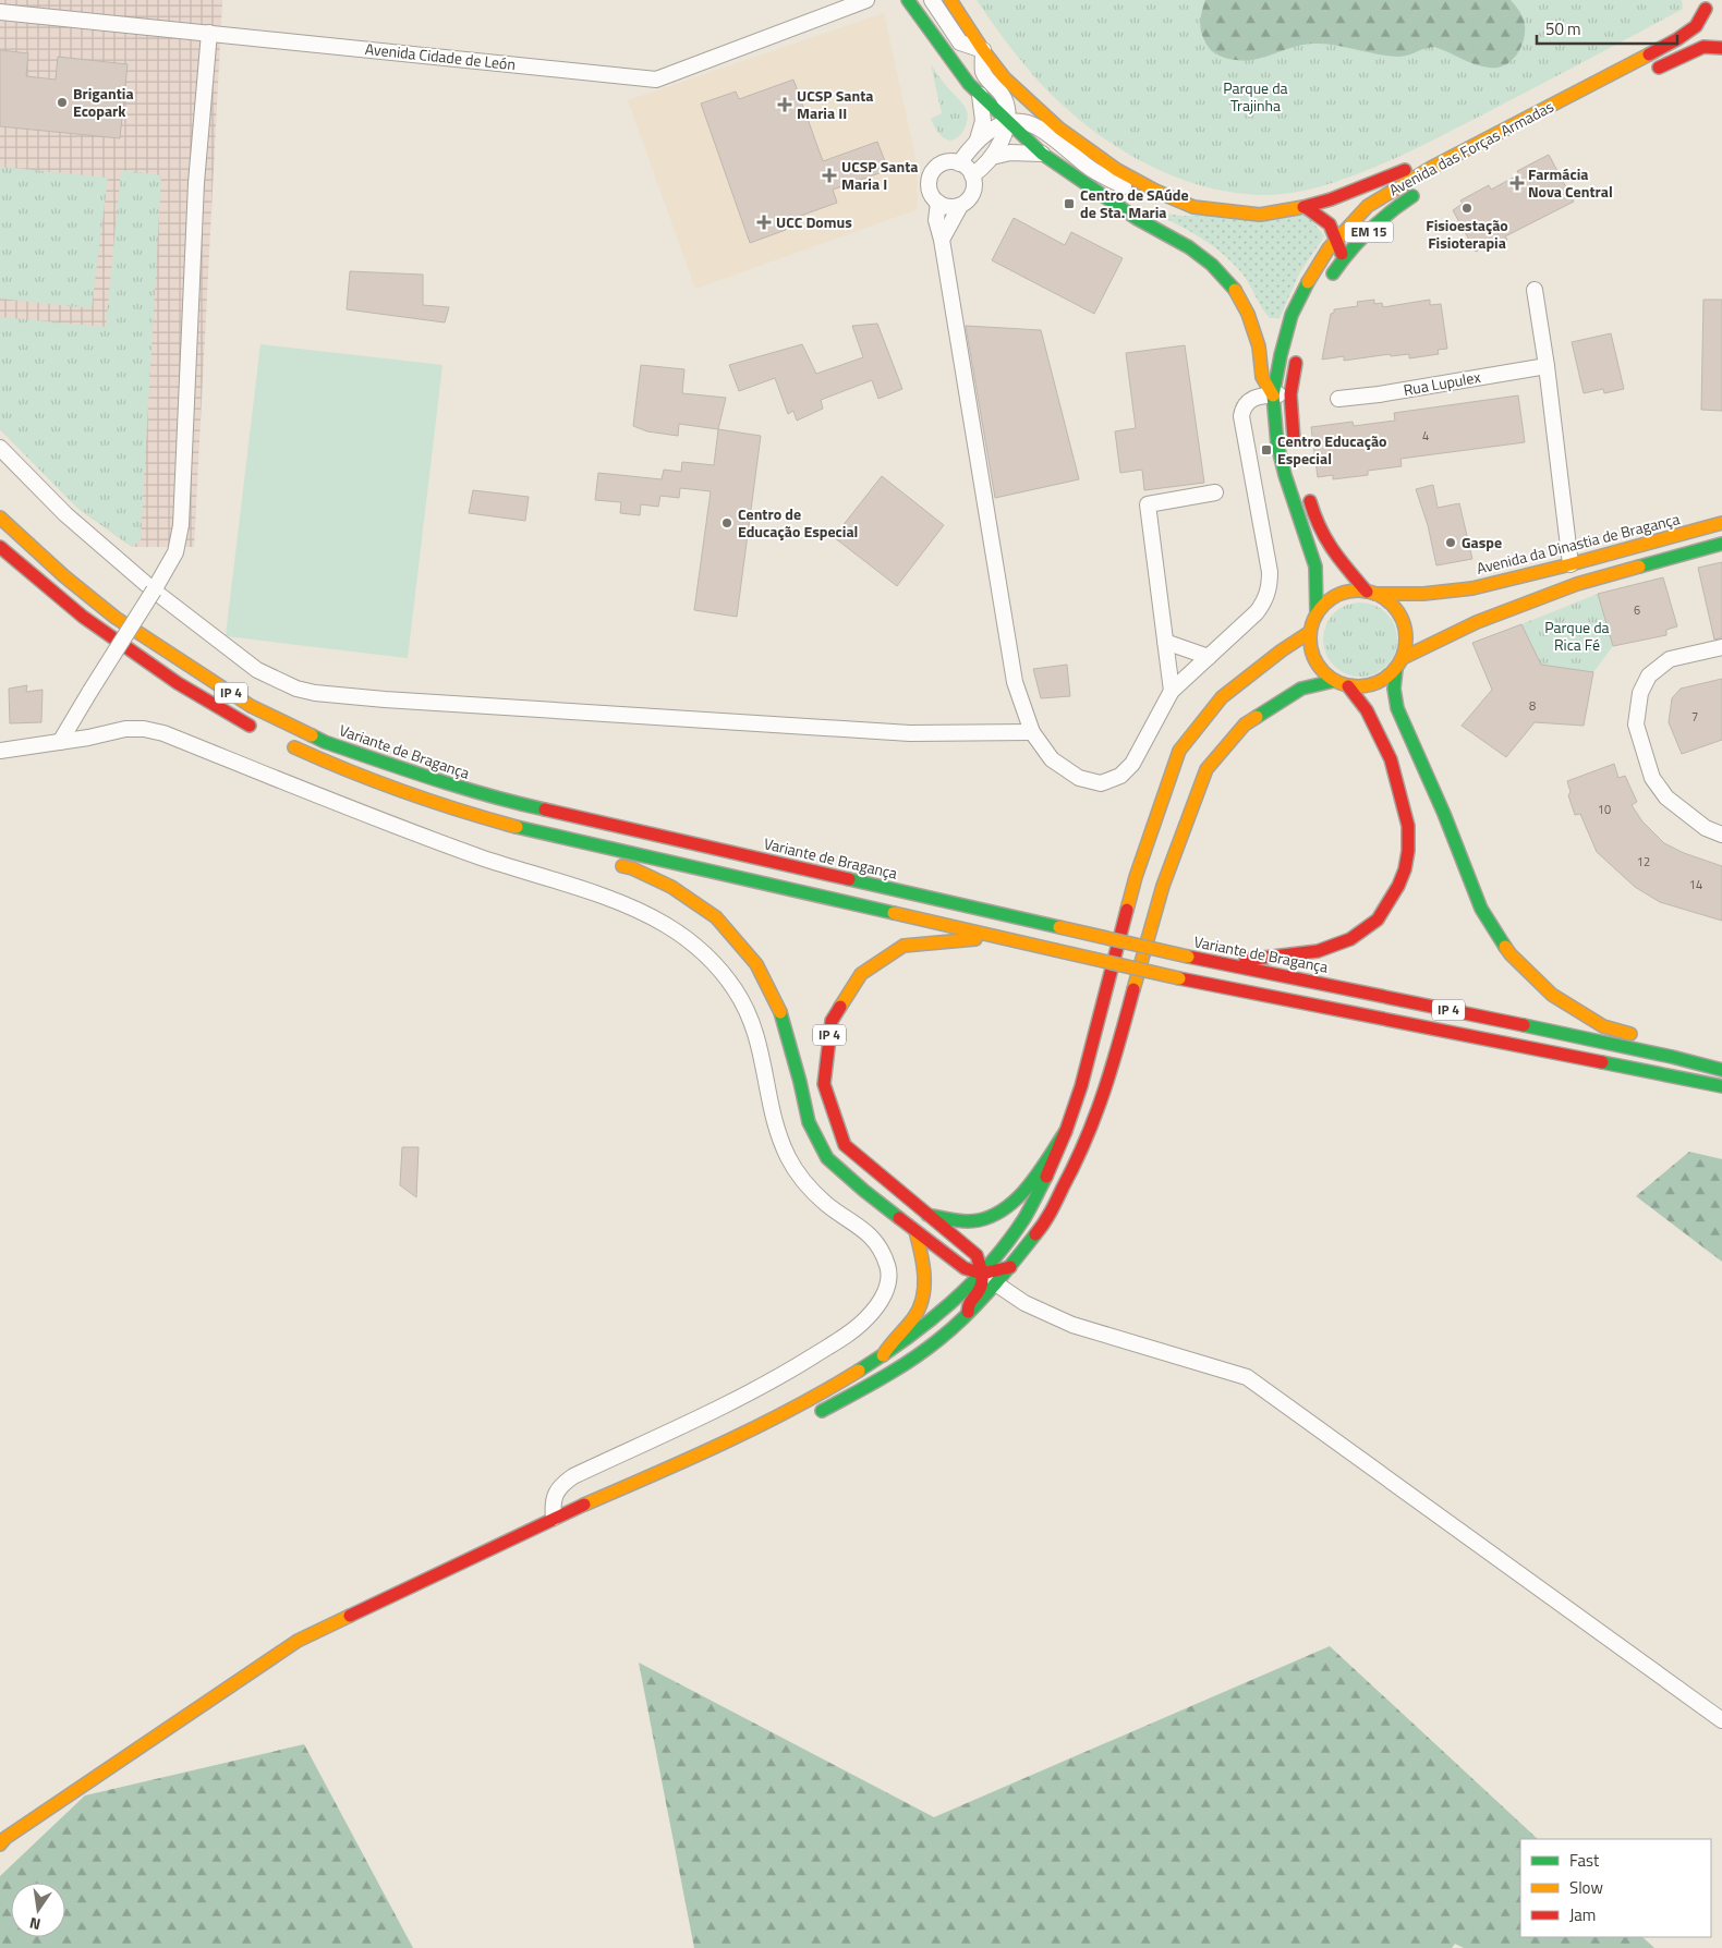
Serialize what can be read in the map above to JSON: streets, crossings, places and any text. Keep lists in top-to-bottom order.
{
  "streets": {
    "main road": [
      "Avenida das Forças Armadas",
      "EM 15",
      "Avenida da Dinastia de Bragança",
      "IP 4",
      "Variante de Bragança"
    ],
    "street": ["Avenida Cidade de León", "Rua Lupulex"]
  },
  "crossings": [
    ["Avenida das Forças Armadas", "EM 15"],
    ["Avenida das Forças Armadas", "Avenida da Dinastia de Bragança"],
    ["EM 15", "Avenida da Dinastia de Bragança"]
  ],
  "parks": ["Parque da Trajinha", "Parque da Rica Fé"],
  "places": {
    "other": [
      "Brigantia Ecopark",
      "Fisioestação Fisioterapia",
      "Centro de Educação Especial",
      "Gaspe"
    ],
    "health": [
      "UCSP Santa Maria II",
      "UCSP Santa Maria I",
      "Farmácia Nova Central",
      "UCC Domus"
    ],
    "transit": ["Centro de SAúde de Sta. Maria", "Centro Educação Especial"]
  },
  "house_numbers": [
    "4",
    "6",
    "8",
    "7",
    "10",
    "12",
    "14"
  ],
  "legend": ["Fast", "Slow", "Jam"],
  "scale_bar": "50 m",
  "north": "bottom"
}
